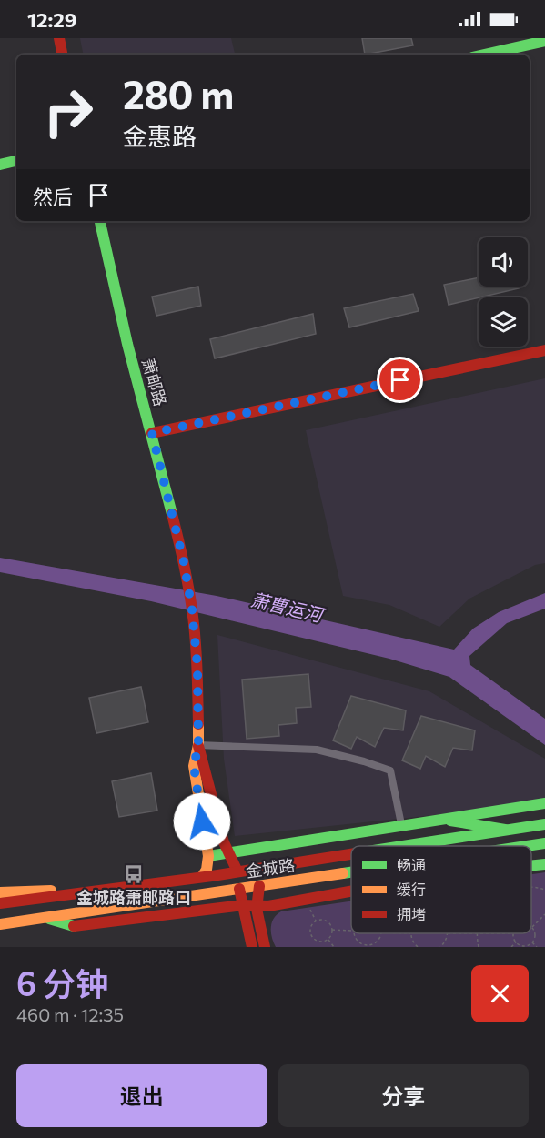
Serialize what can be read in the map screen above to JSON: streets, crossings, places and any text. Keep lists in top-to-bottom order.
{
  "streets": {
    "main road": ["萧邮路", "金城路"]
  },
  "crossings": [
    ["萧邮路", "金城路"]
  ],
  "water": ["萧曹运河"],
  "places": {
    "bus stop": ["金城路萧邮路口"]
  },
  "legend": ["畅通", "缓行", "拥堵"],
  "page": {
    "status": "12:29",
    "turn": ["280 m", "金惠路"],
    "then": "然后",
    "heading": ["6 分钟", "460 m · 12:35"],
    "buttons": ["退出", "分享"]
  }
}
